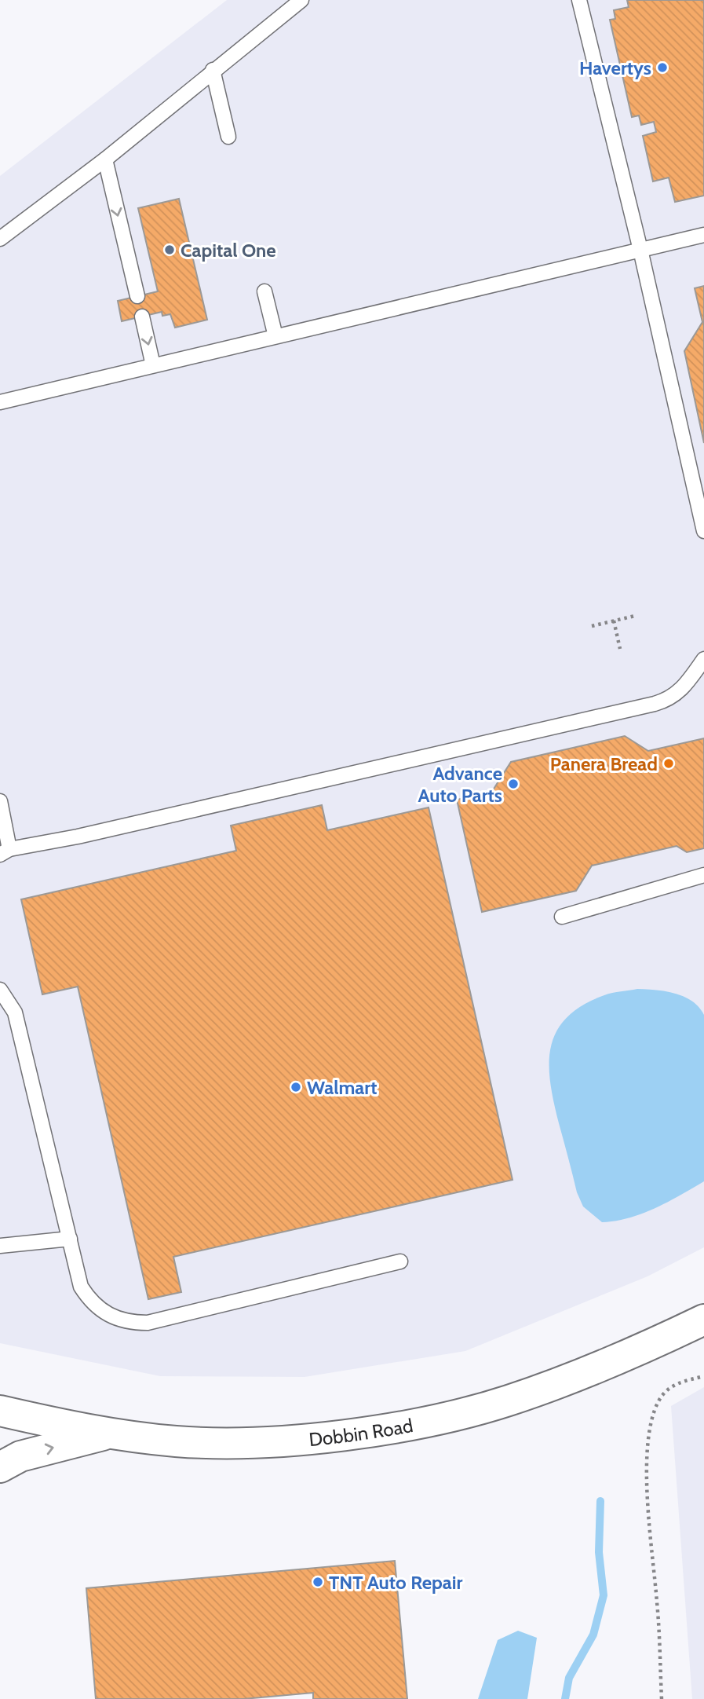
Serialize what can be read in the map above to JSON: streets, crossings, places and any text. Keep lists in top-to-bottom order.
{
  "streets": {
    "street": ["Dobbin Road"]
  },
  "places": [
    "Havertys",
    "Capital One",
    "Panera Bread",
    "Advance Auto Parts",
    "Walmart",
    "TNT Auto Repair"
  ]
}
